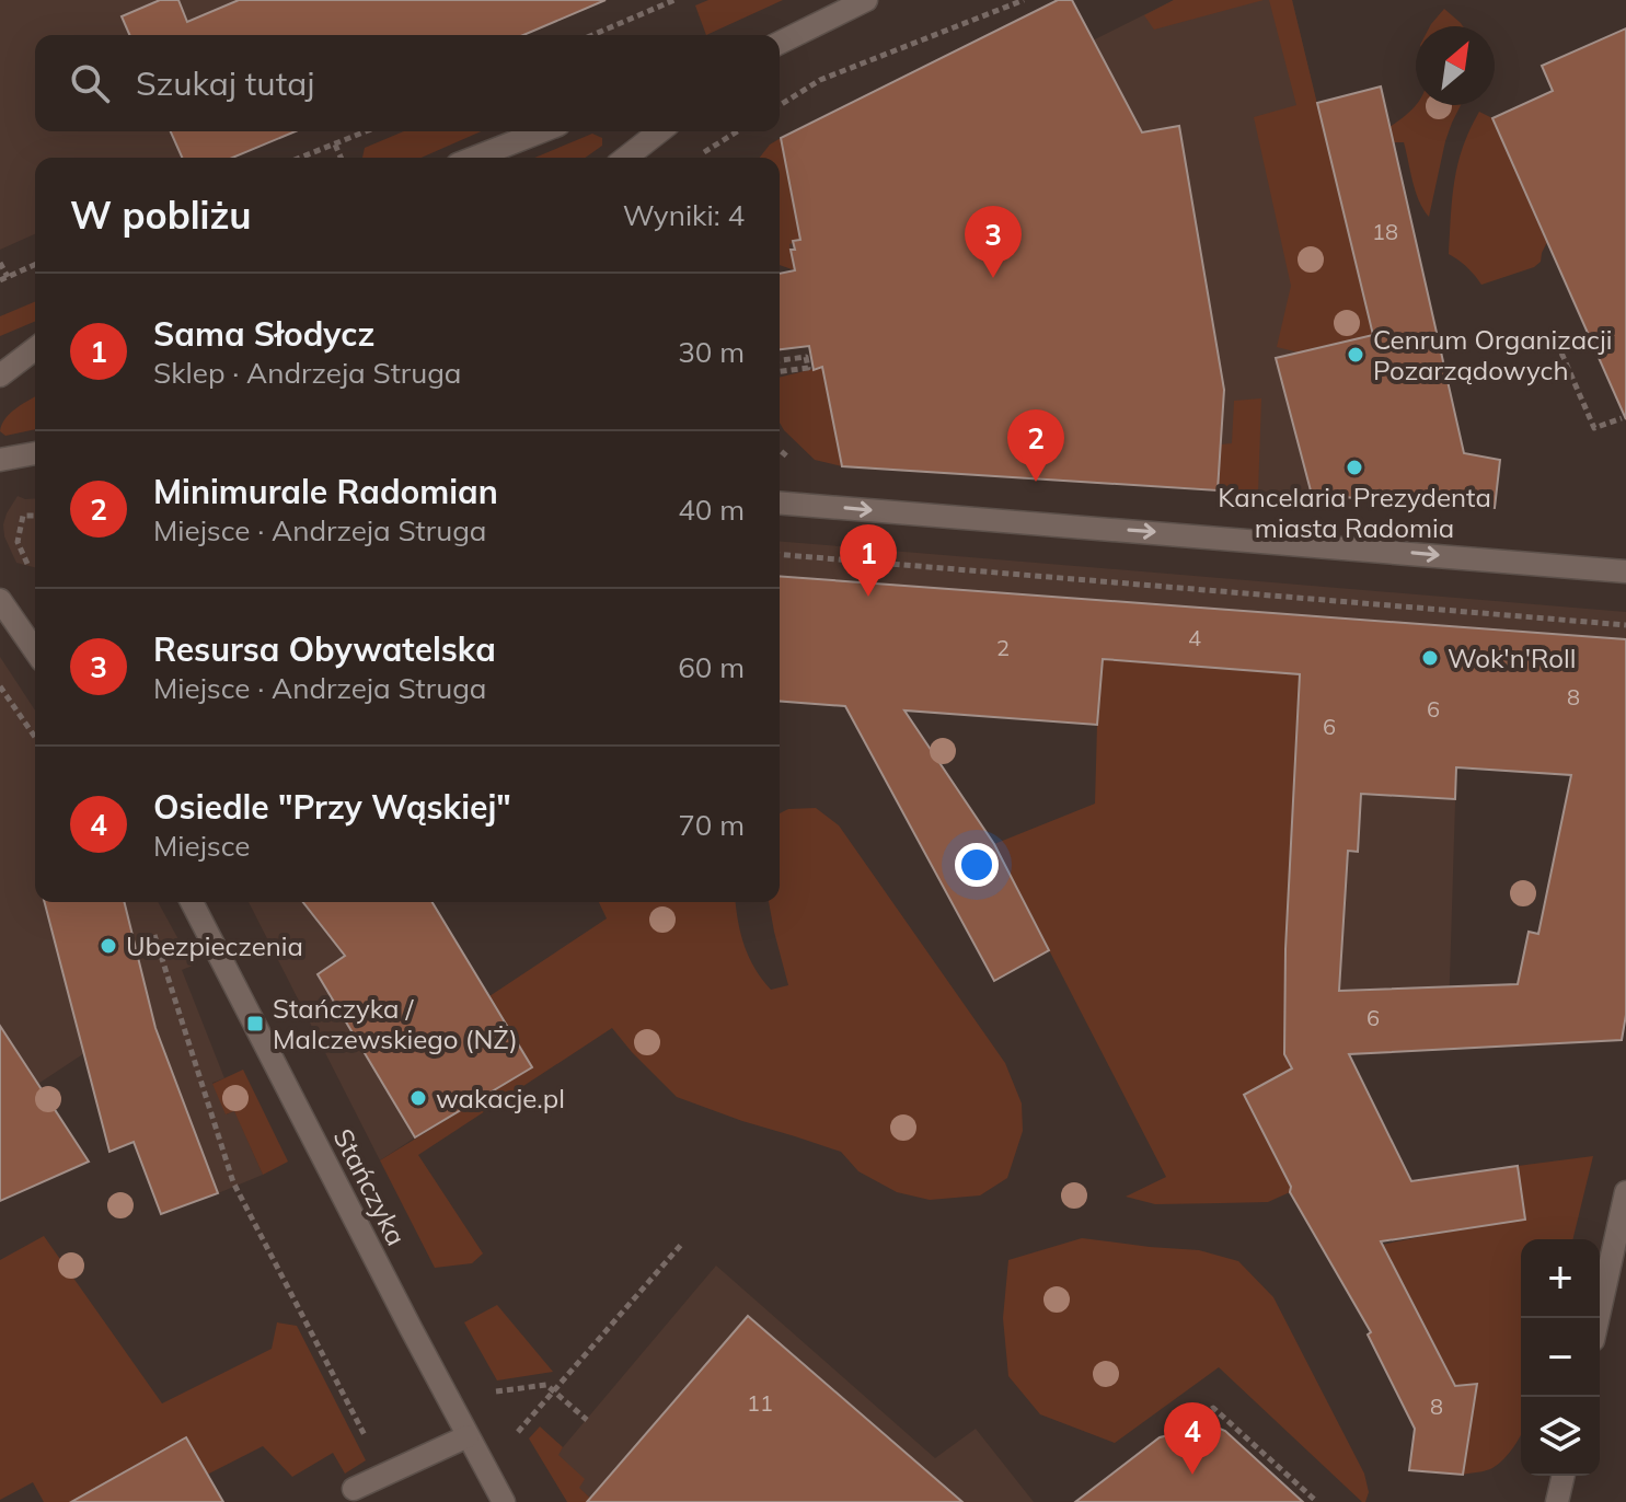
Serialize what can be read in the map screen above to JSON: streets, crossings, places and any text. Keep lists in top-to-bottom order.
{
  "streets": {
    "street": ["Stańczyka"]
  },
  "places": {
    "other": [
      "Cenrum Organizacji Pozarządowych",
      "Kancelaria Prezydenta miasta Radomia",
      "Wok'n'Roll",
      "Ubezpieczenia",
      "wakacje.pl"
    ],
    "transit": ["Stańczyka / Malczewskiego (NŻ)"]
  },
  "house_numbers": [
    "18",
    "4",
    "2",
    "8",
    "6",
    "6",
    "6",
    "11",
    "8"
  ],
  "north": "top right",
  "page": {
    "search": "Szukaj tutaj",
    "heading": ["W pobliżu", "Wyniki: 4"],
    "pins": [
      "3",
      "2",
      "1",
      "4"
    ],
    "list": [
      {
        "mark": "1",
        "name": "Sama Słodycz",
        "note": "Sklep · Andrzeja Struga",
        "value": "30 m"
      },
      {
        "mark": "2",
        "name": "Minimurale Radomian",
        "note": "Miejsce · Andrzeja Struga",
        "value": "40 m"
      },
      {
        "mark": "3",
        "name": "Resursa Obywatelska",
        "note": "Miejsce · Andrzeja Struga",
        "value": "60 m"
      },
      {
        "mark": "4",
        "name": "Osiedle \"Przy Wąskiej\"",
        "note": "Miejsce",
        "value": "70 m"
      }
    ],
    "map_buttons": ["+", "−"]
  }
}
